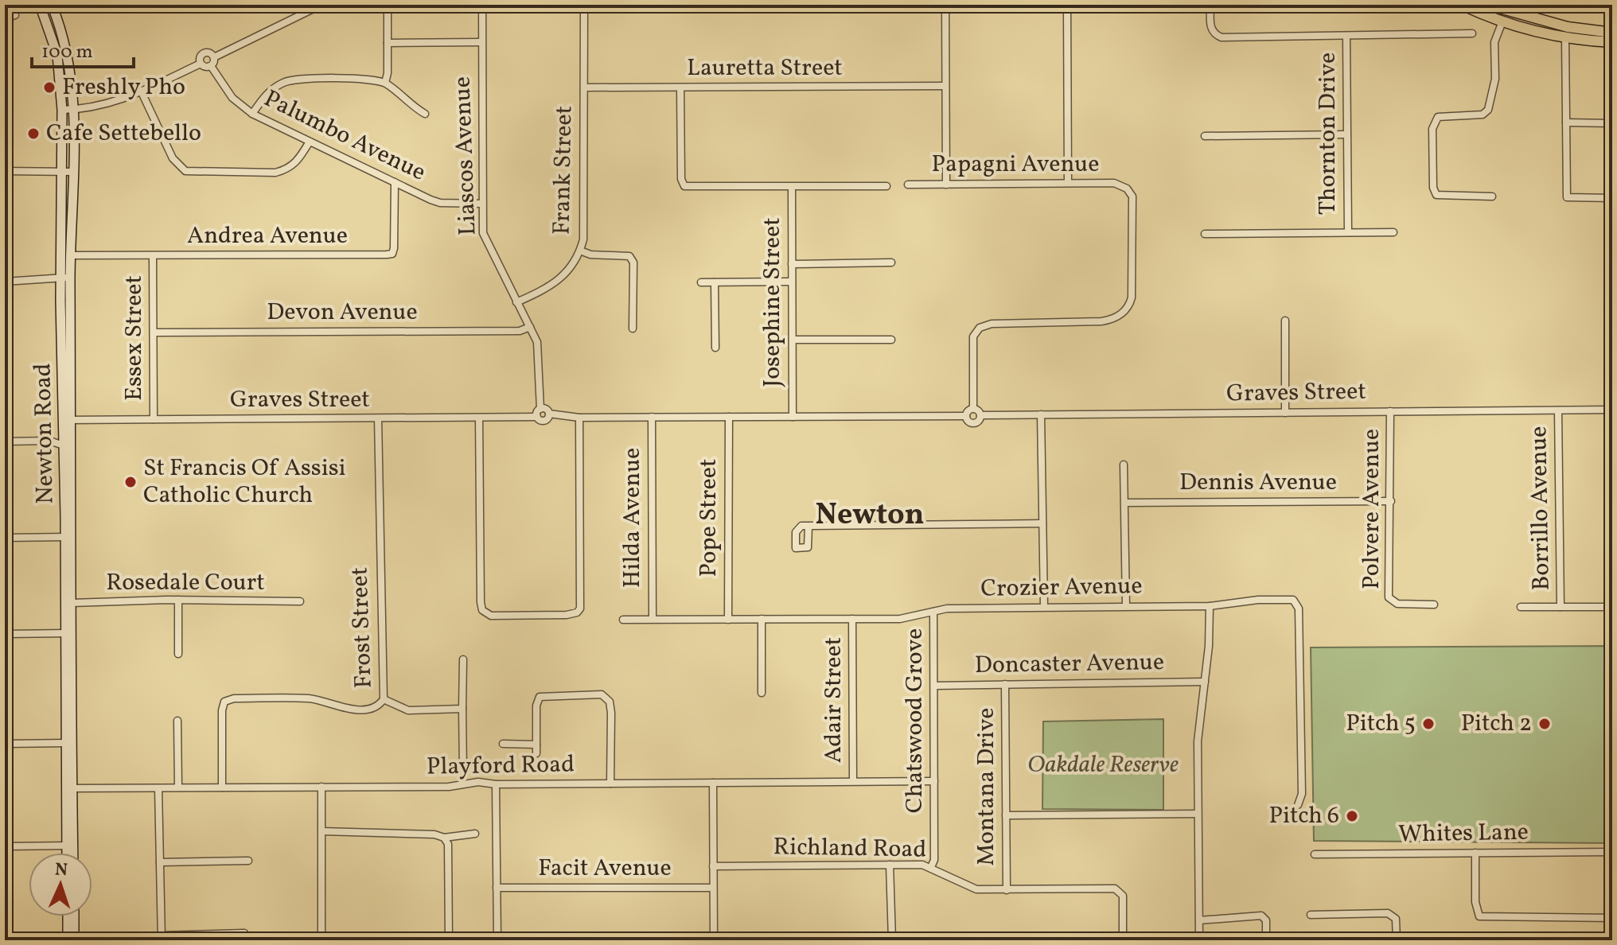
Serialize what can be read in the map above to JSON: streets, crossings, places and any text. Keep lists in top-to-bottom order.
{
  "streets": {
    "main road": ["Newton Road"],
    "street": [
      "Lauretta Street",
      "Thornton Drive",
      "Palumbo Avenue",
      "Liascos Avenue",
      "Papagni Avenue",
      "Frank Street",
      "Andrea Avenue",
      "Josephine Street",
      "Devon Avenue",
      "Essex Street",
      "Graves Street",
      "Dennis Avenue",
      "Borrillo Avenue",
      "Polvere Avenue",
      "Hilda Avenue",
      "Pope Street",
      "Rosedale Court",
      "Crozier Avenue",
      "Frost Street",
      "Doncaster Avenue",
      "Adair Street",
      "Chatswood Grove",
      "Playford Road",
      "Montana Drive",
      "Whites Lane",
      "Richland Road",
      "Facit Avenue"
    ]
  },
  "crossings": [
    ["Lauretta Street", "Frank Street"],
    ["Palumbo Avenue", "Liascos Avenue"],
    ["Palumbo Avenue", "Andrea Avenue"],
    ["Liascos Avenue", "Frank Street"],
    ["Liascos Avenue", "Devon Avenue"],
    ["Papagni Avenue", "Graves Street"],
    ["Andrea Avenue", "Essex Street"],
    ["Andrea Avenue", "Newton Road"],
    ["Devon Avenue", "Essex Street"],
    ["Essex Street", "Graves Street"],
    ["Graves Street", "Newton Road"],
    ["Graves Street", "Borrillo Avenue"],
    ["Graves Street", "Polvere Avenue"],
    ["Graves Street", "Frost Street"],
    ["Newton Road", "Rosedale Court"],
    ["Newton Road", "Playford Road"],
    ["Dennis Avenue", "Polvere Avenue"],
    ["Hilda Avenue", "Crozier Avenue"],
    ["Pope Street", "Crozier Avenue"],
    ["Crozier Avenue", "Adair Street"],
    ["Crozier Avenue", "Chatswood Grove"],
    ["Frost Street", "Playford Road"],
    ["Doncaster Avenue", "Chatswood Grove"],
    ["Doncaster Avenue", "Montana Drive"],
    ["Adair Street", "Playford Road"],
    ["Chatswood Grove", "Playford Road"],
    ["Chatswood Grove", "Richland Road"],
    ["Montana Drive", "Richland Road"]
  ],
  "districts": ["Newton"],
  "parks": ["Oakdale Reserve"],
  "places": [
    "Freshly Pho",
    "Cafe Settebello",
    "St Francis Of Assisi Catholic Church",
    "Pitch 5",
    "Pitch 2",
    "Pitch 6"
  ],
  "scale_bar": "100 m",
  "north": "top"
}
